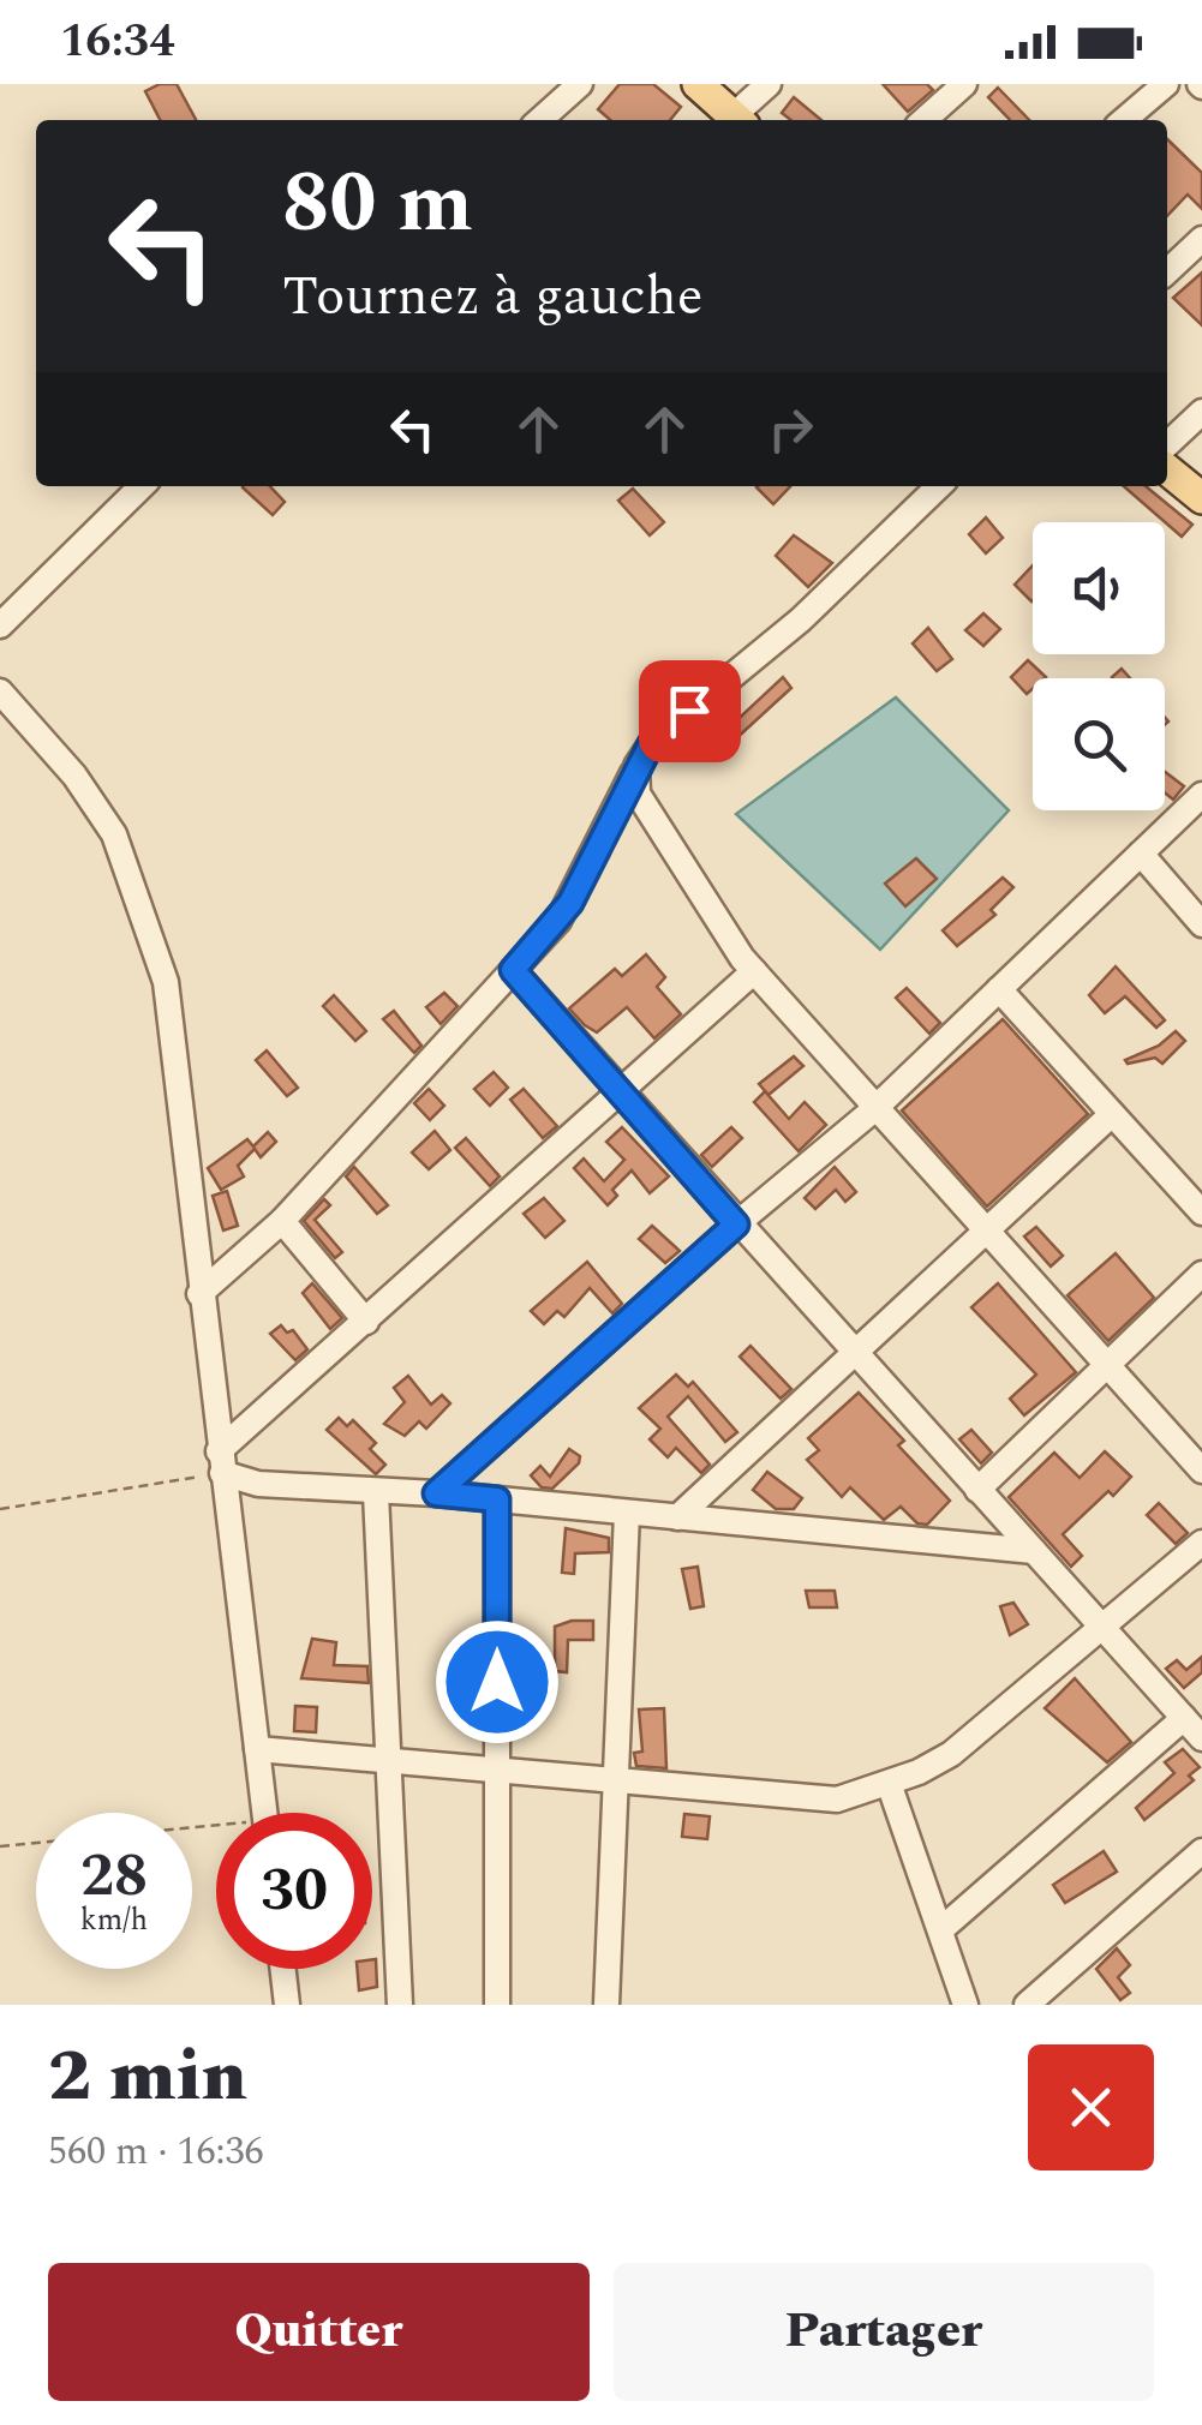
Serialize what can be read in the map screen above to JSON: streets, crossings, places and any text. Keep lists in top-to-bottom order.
{
  "page": {
    "status": "16:34",
    "turn": ["80 m", "Tournez à gauche"],
    "speed": "28 km/h",
    "limit": "30",
    "heading": ["2 min", "560 m · 16:36"],
    "buttons": ["Quitter", "Partager"]
  }
}
